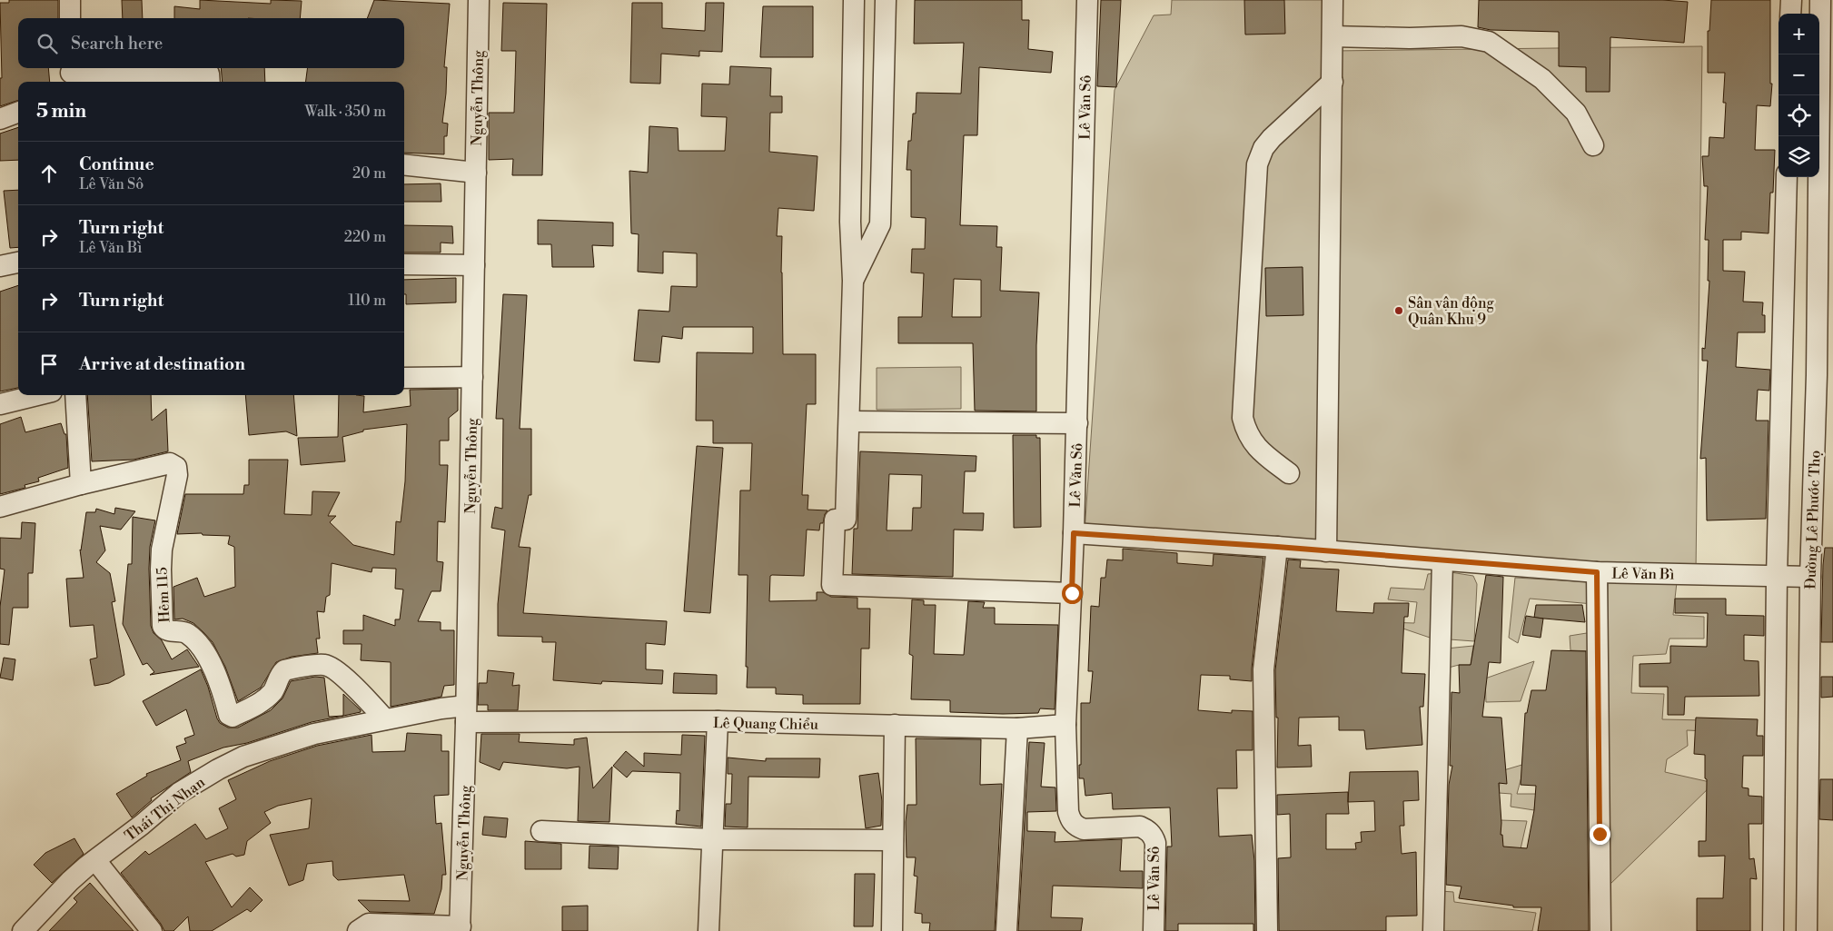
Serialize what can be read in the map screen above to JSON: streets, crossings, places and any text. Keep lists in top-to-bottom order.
{
  "streets": {
    "street": [
      "Nguyễn Thông",
      "Lê Văn Sô",
      "Đường Lê Phước Thọ",
      "Lê Văn Bì",
      "Hẻm 115",
      "Lê Quang Chiểu",
      "Thái Thị Nhạn"
    ]
  },
  "crossings": [
    ["Nguyễn Thông", "Lê Quang Chiểu"],
    ["Nguyễn Thông", "Thái Thị Nhạn"],
    ["Lê Văn Sô", "Lê Văn Bì"],
    ["Lê Văn Sô", "Lê Quang Chiểu"],
    ["Đường Lê Phước Thọ", "Lê Văn Bì"],
    ["Hẻm 115", "Thái Thị Nhạn"],
    ["Lê Quang Chiểu", "Thái Thị Nhạn"]
  ],
  "places": ["Sân vận động Quân Khu 9"],
  "page": {
    "map_buttons": ["+", "−"],
    "search": "Search here",
    "heading": ["5 min", "Walk · 350 m"],
    "list": [
      ["Continue", "Lê Văn Sô", "20 m"],
      ["Turn right", "Lê Văn Bì", "220 m"],
      ["Turn right", "110 m"],
      "Arrive at destination"
    ]
  }
}
